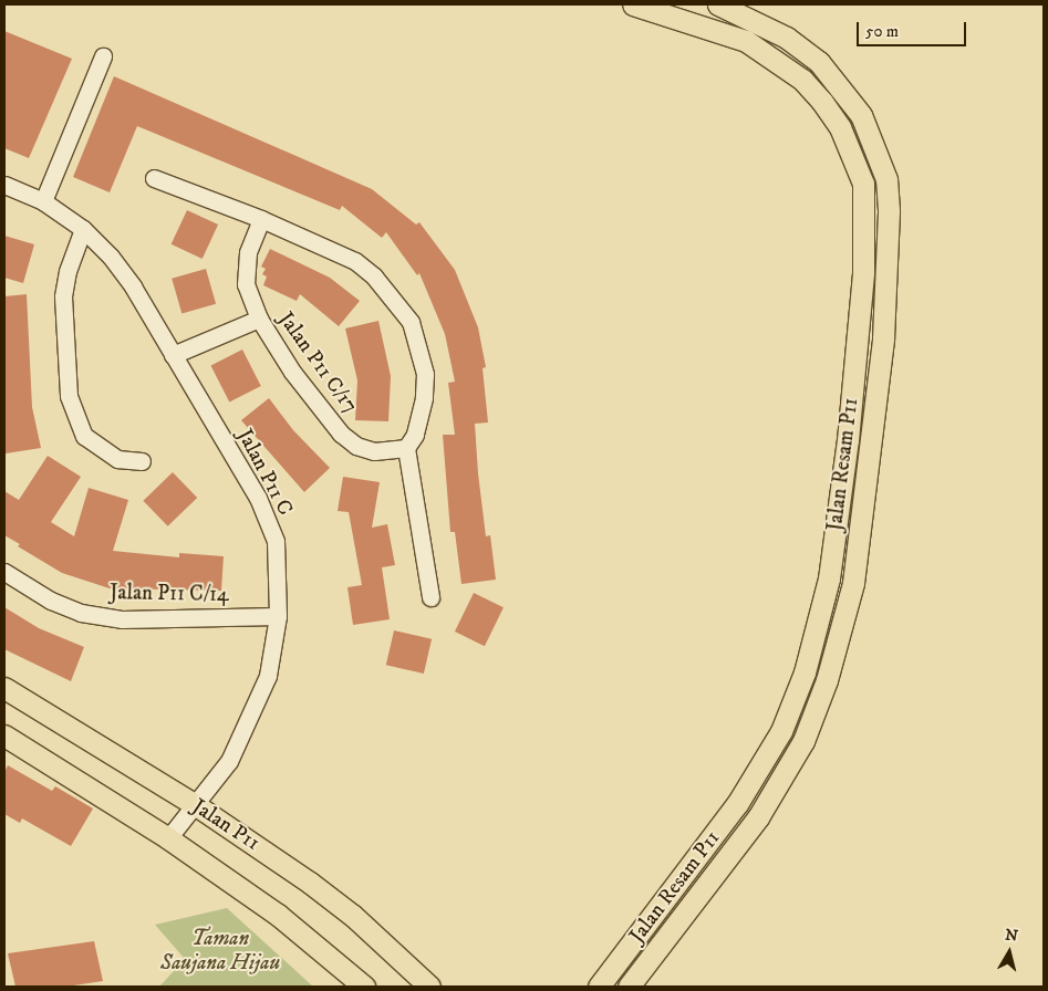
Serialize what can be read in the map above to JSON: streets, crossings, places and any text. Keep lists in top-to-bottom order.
{
  "streets": {
    "main road": ["Jalan Resam P11", "Jalan P11"],
    "street": ["Jalan P11 C/17", "Jalan P11 C", "Jalan P11 C/14"]
  },
  "crossings": [
    ["Jalan P11 C", "Jalan P11 C/14"],
    ["Jalan P11 C", "Jalan P11"]
  ],
  "parks": ["Taman Saujana Hijau"],
  "scale_bar": "50 m",
  "north": "top"
}
